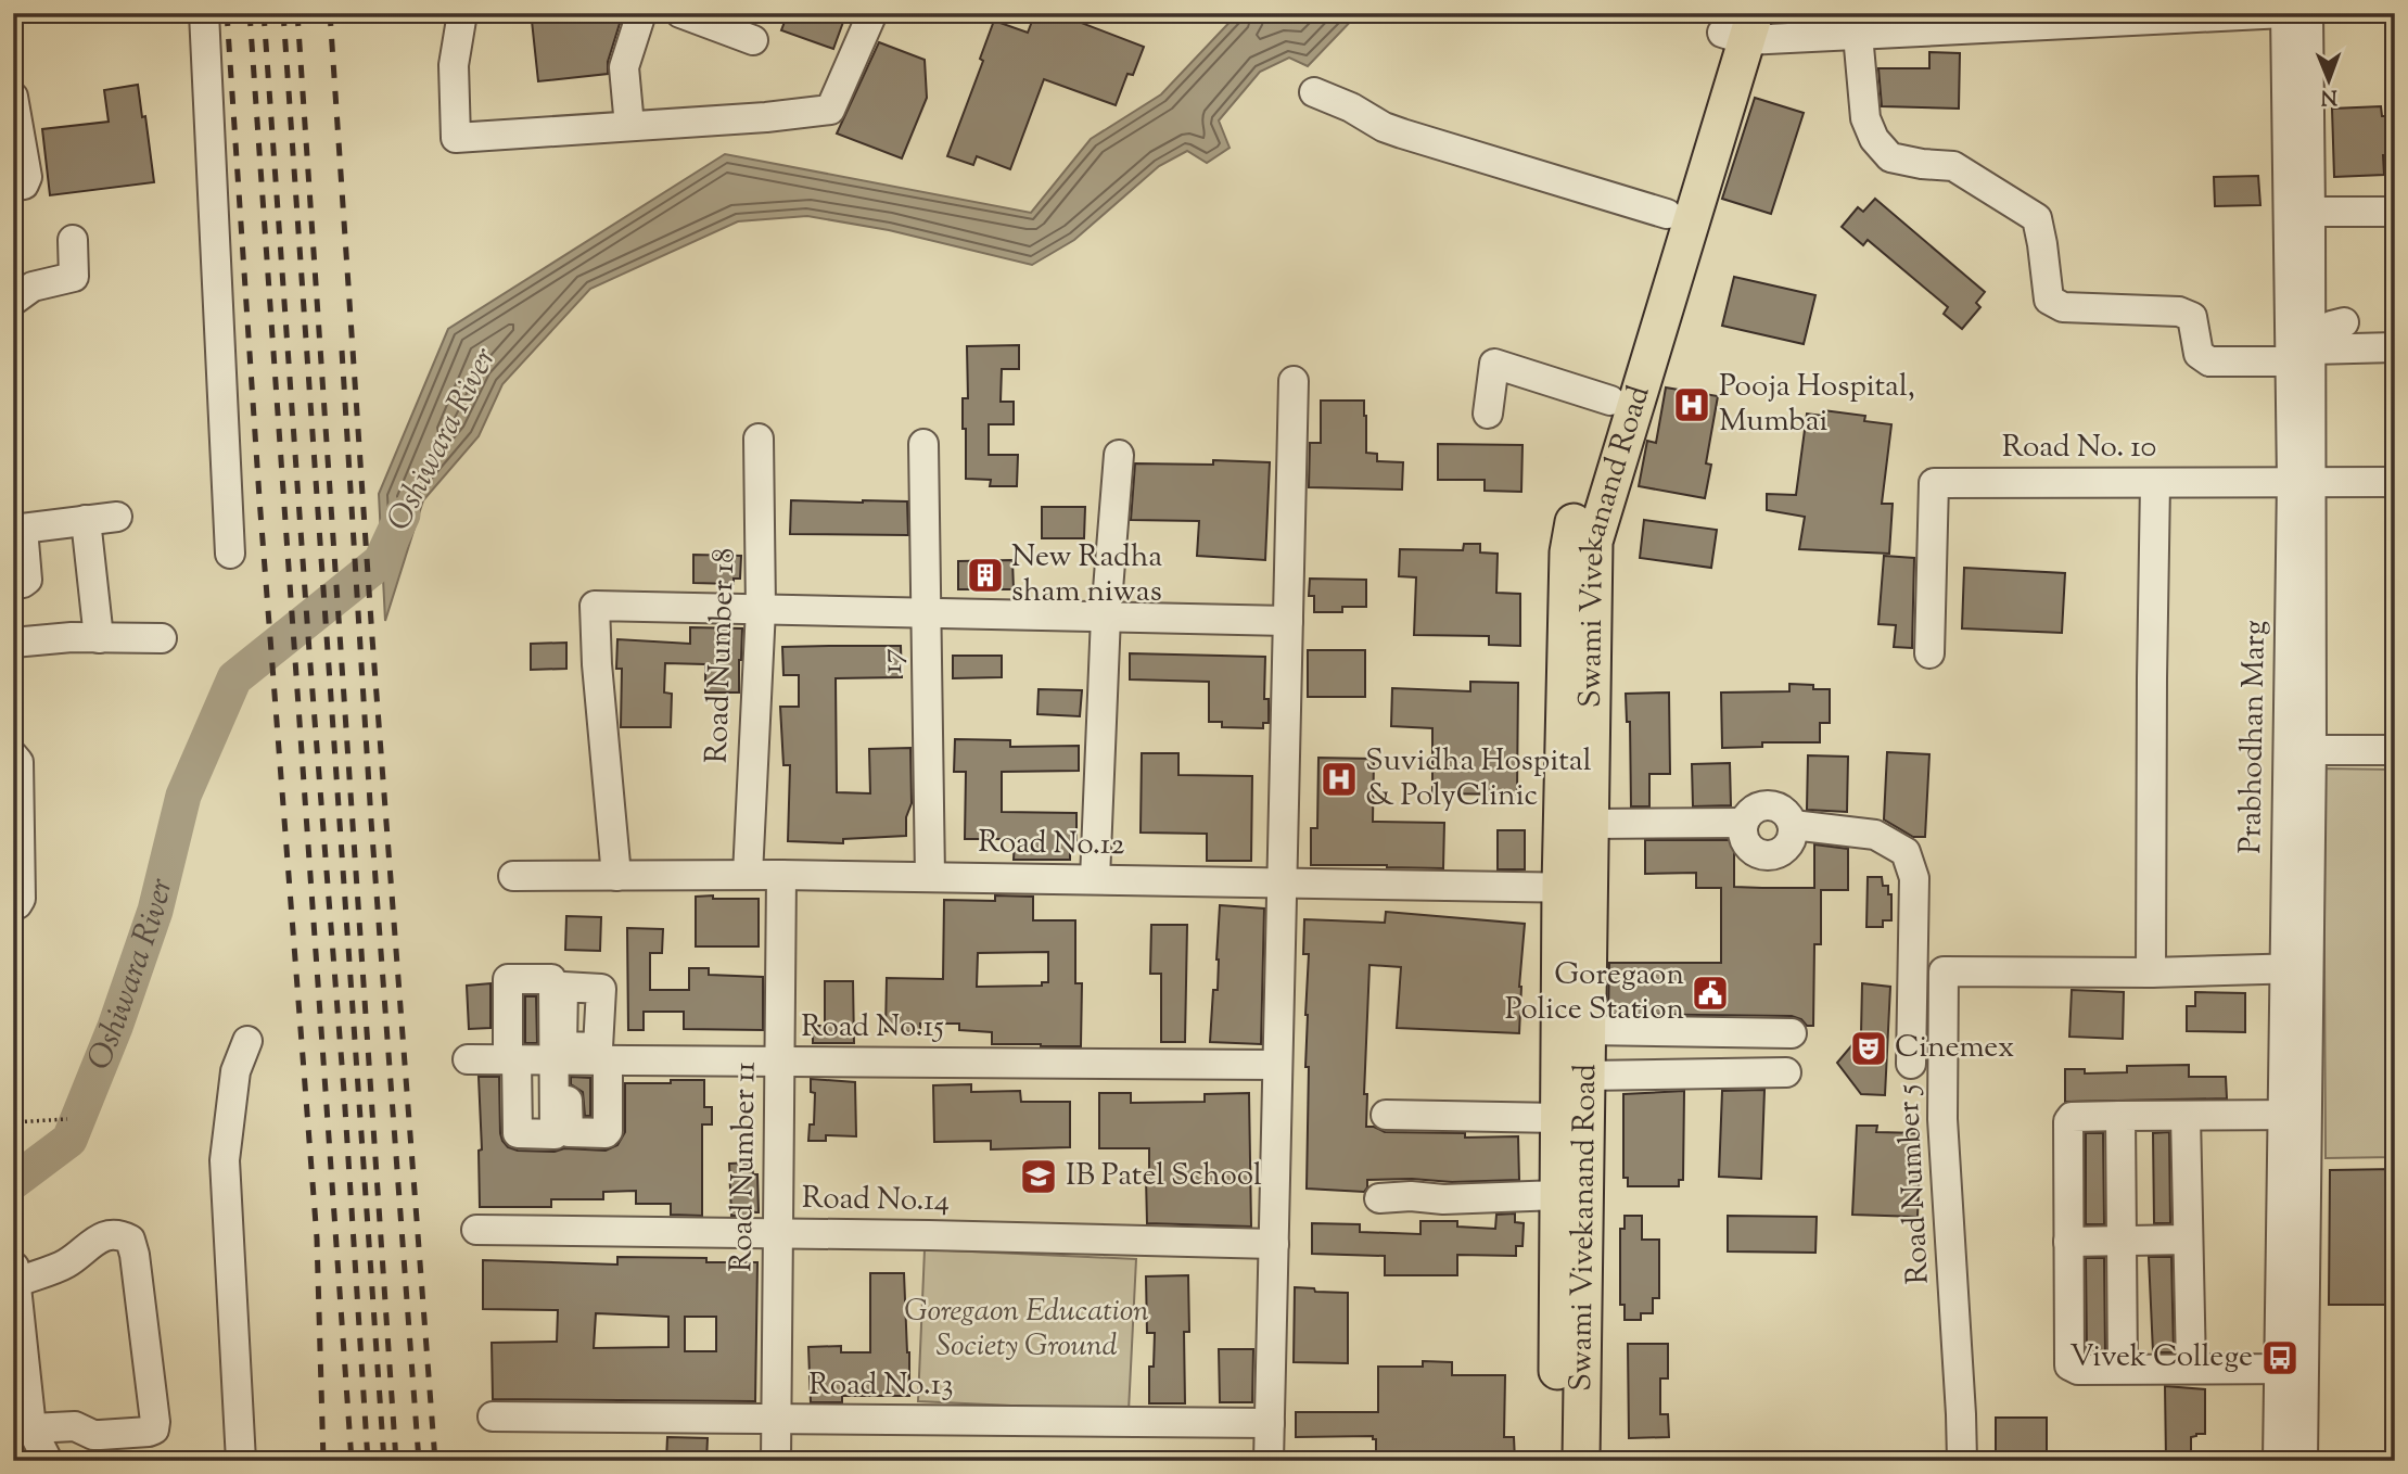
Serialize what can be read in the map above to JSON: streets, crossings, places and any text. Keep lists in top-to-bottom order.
{
  "streets": {
    "main road": ["Swami Vivekanand Road"],
    "street": [
      "Road No. 10",
      "Road Number 18",
      "17",
      "Prabhodhan Marg",
      "Road No.12",
      "Road No.15",
      "Road Number 11",
      "Road Number 5",
      "Road No.14",
      "Road No.13"
    ]
  },
  "crossings": [
    ["Road No. 10", "Prabhodhan Marg"],
    ["Swami Vivekanand Road", "Road No.12"],
    ["Road Number 18", "Road No.12"],
    ["17", "Road No.12"],
    ["Prabhodhan Marg", "Road Number 5"],
    ["Road No.12", "Road Number 11"],
    ["Road No.15", "Road Number 11"],
    ["Road Number 11", "Road No.14"],
    ["Road Number 11", "Road No.13"]
  ],
  "water": ["Oshiwara River"],
  "parks": ["Goregaon Education Society Ground"],
  "places": {
    "hospital": ["Pooja Hospital, Mumbai", "Suvidha Hospital & PolyClinic"],
    "building": ["New Radha sham niwas"],
    "public building": ["Goregaon Police Station"],
    "theatre": ["Cinemex"],
    "school or university": ["IB Patel School"],
    "bus stop": ["Vivek College"]
  },
  "north": "bottom"
}
